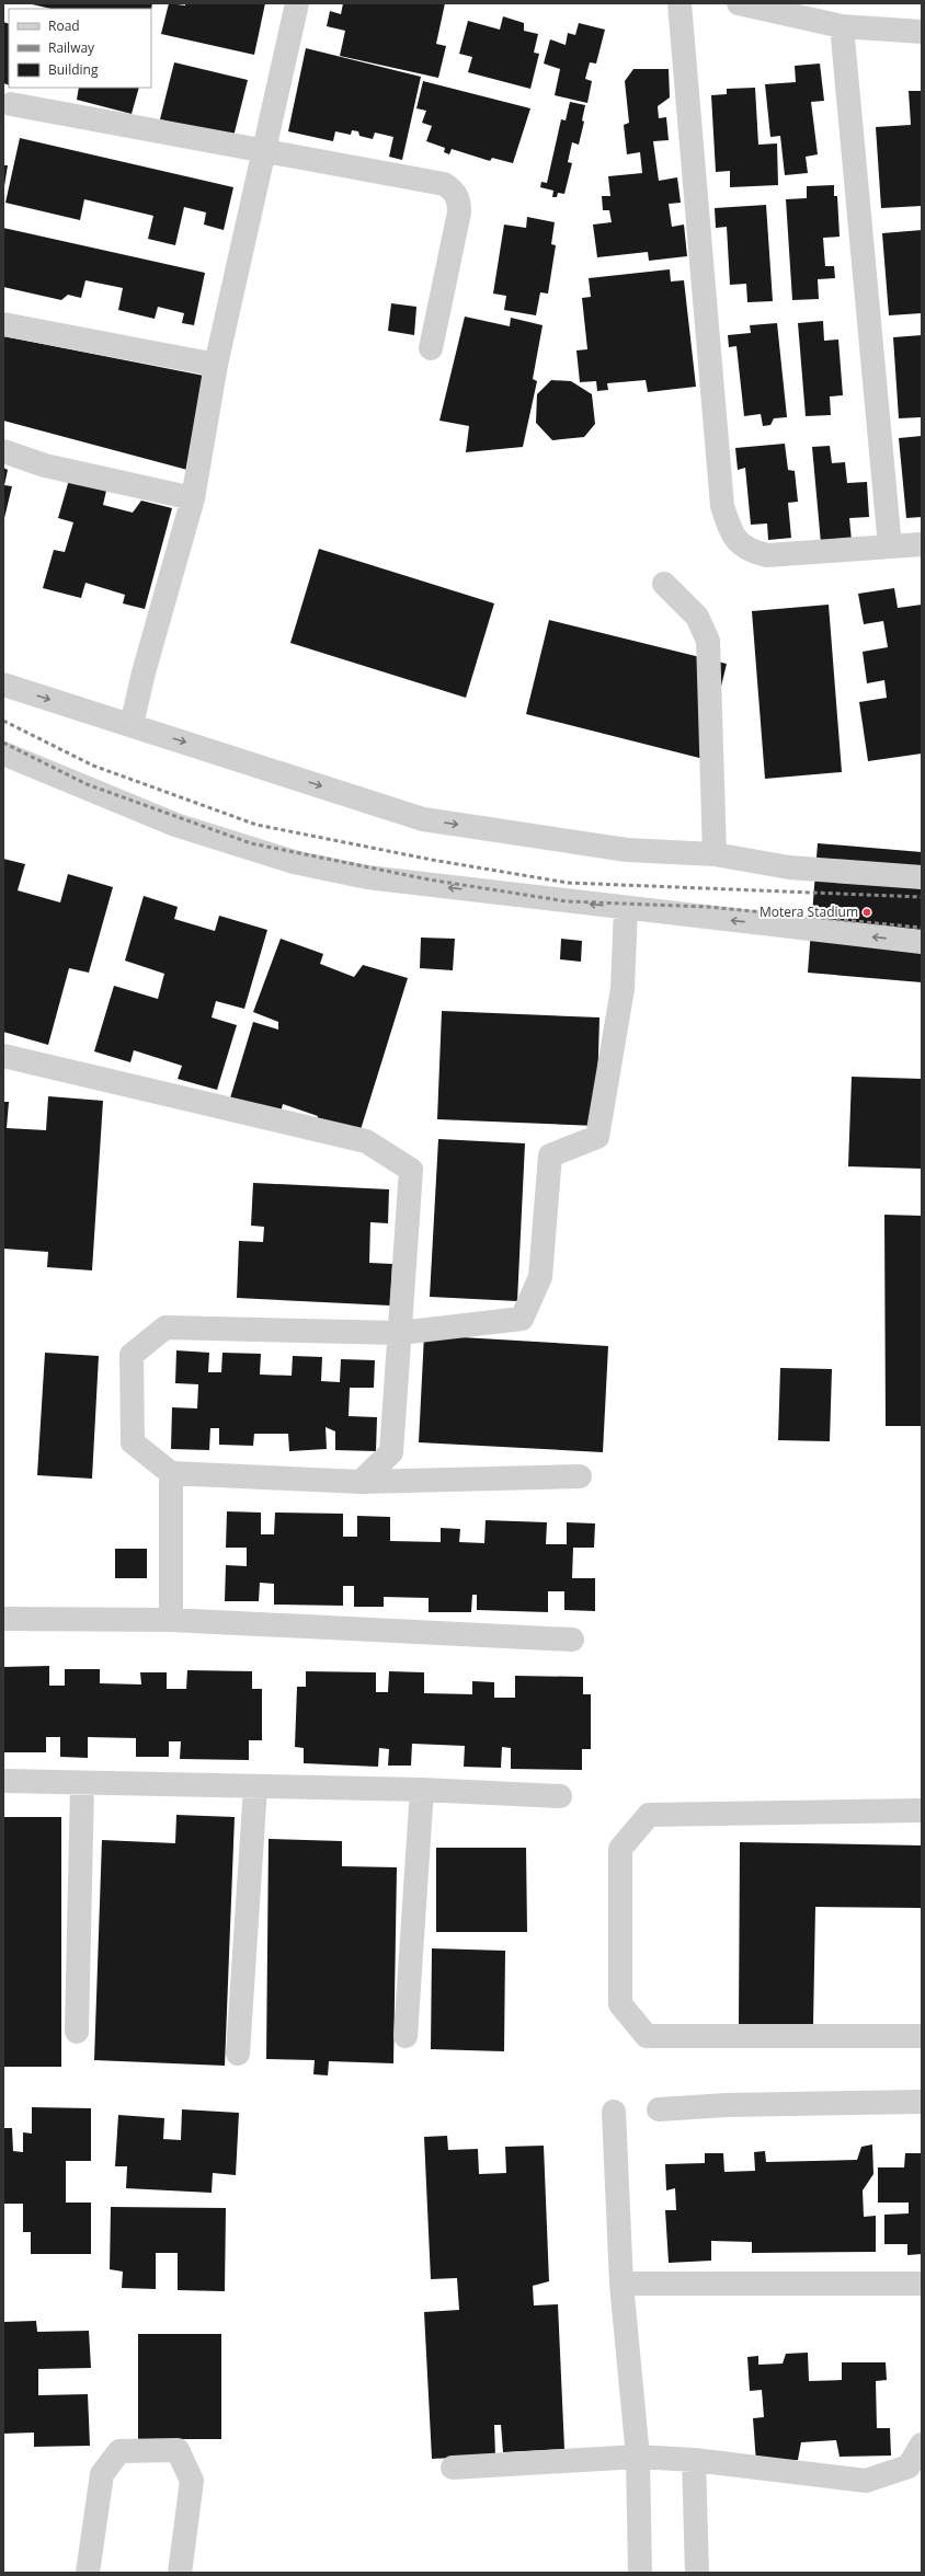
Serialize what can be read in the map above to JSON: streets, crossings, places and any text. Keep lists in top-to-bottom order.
{
  "places": ["Motera Stadium"],
  "legend": ["Road", "Railway", "Building"]
}
